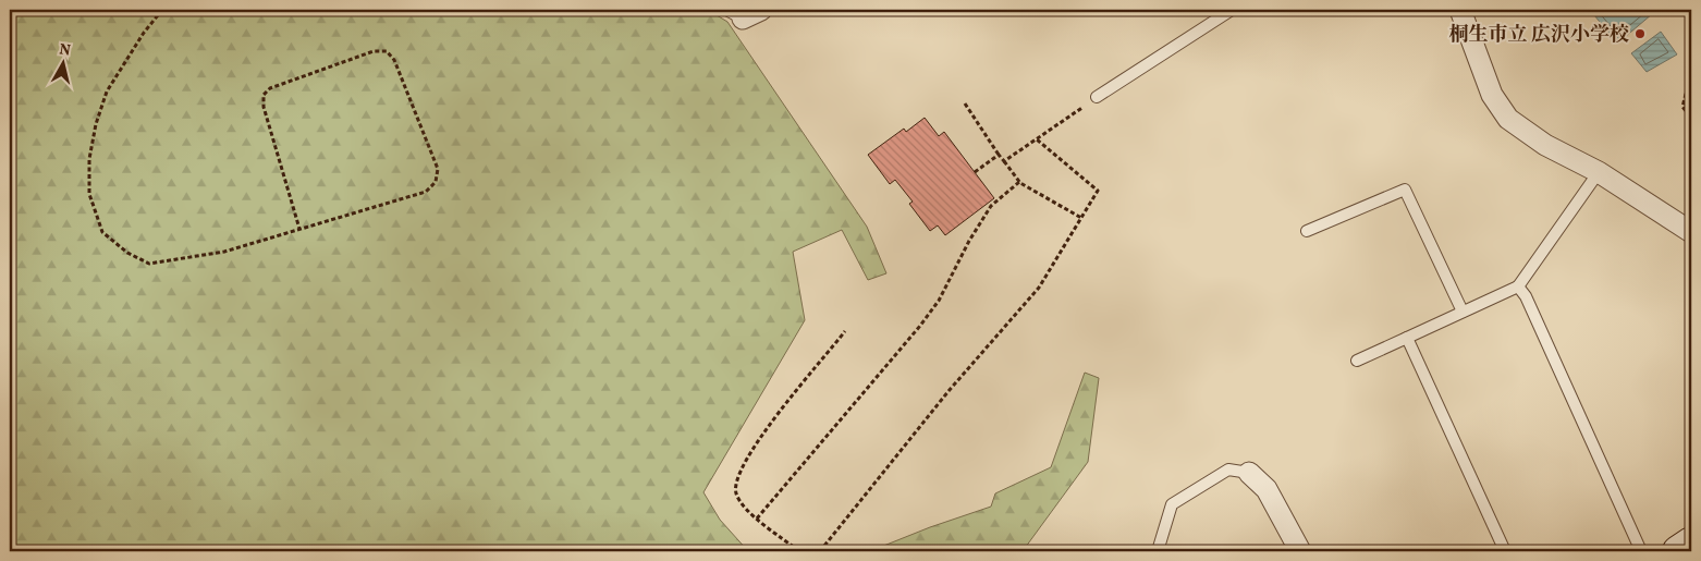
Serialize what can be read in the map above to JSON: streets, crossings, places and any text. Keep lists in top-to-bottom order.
{
  "places": ["桐生市立 広沢小学校"],
  "north": "top"
}
